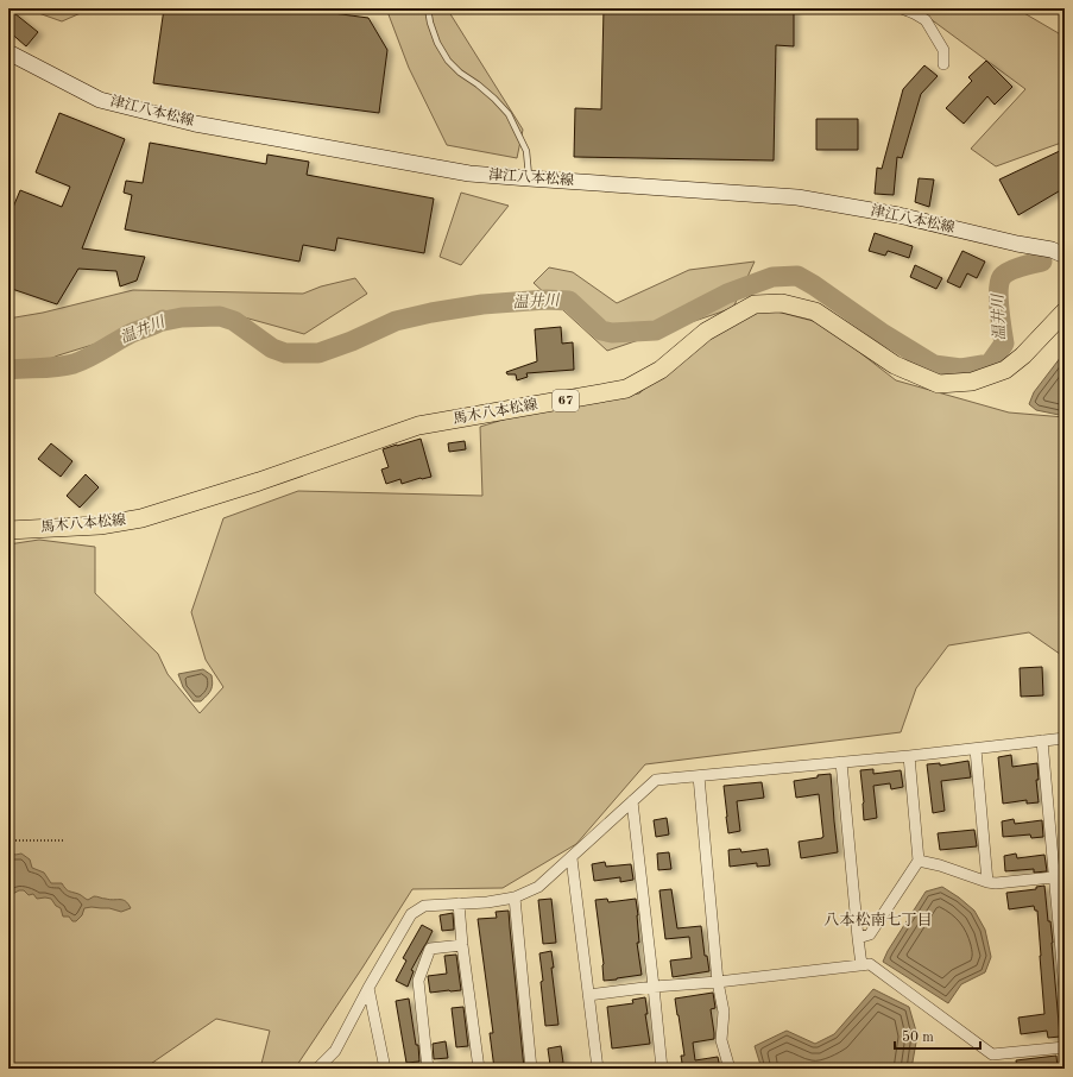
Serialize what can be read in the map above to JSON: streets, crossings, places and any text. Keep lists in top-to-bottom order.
{
  "streets": {
    "main road": ["津江八本松線", "67", "馬木八本松線"]
  },
  "districts": ["八本松南七丁目"],
  "water": ["温井川"],
  "scale_bar": "50 m"
}
